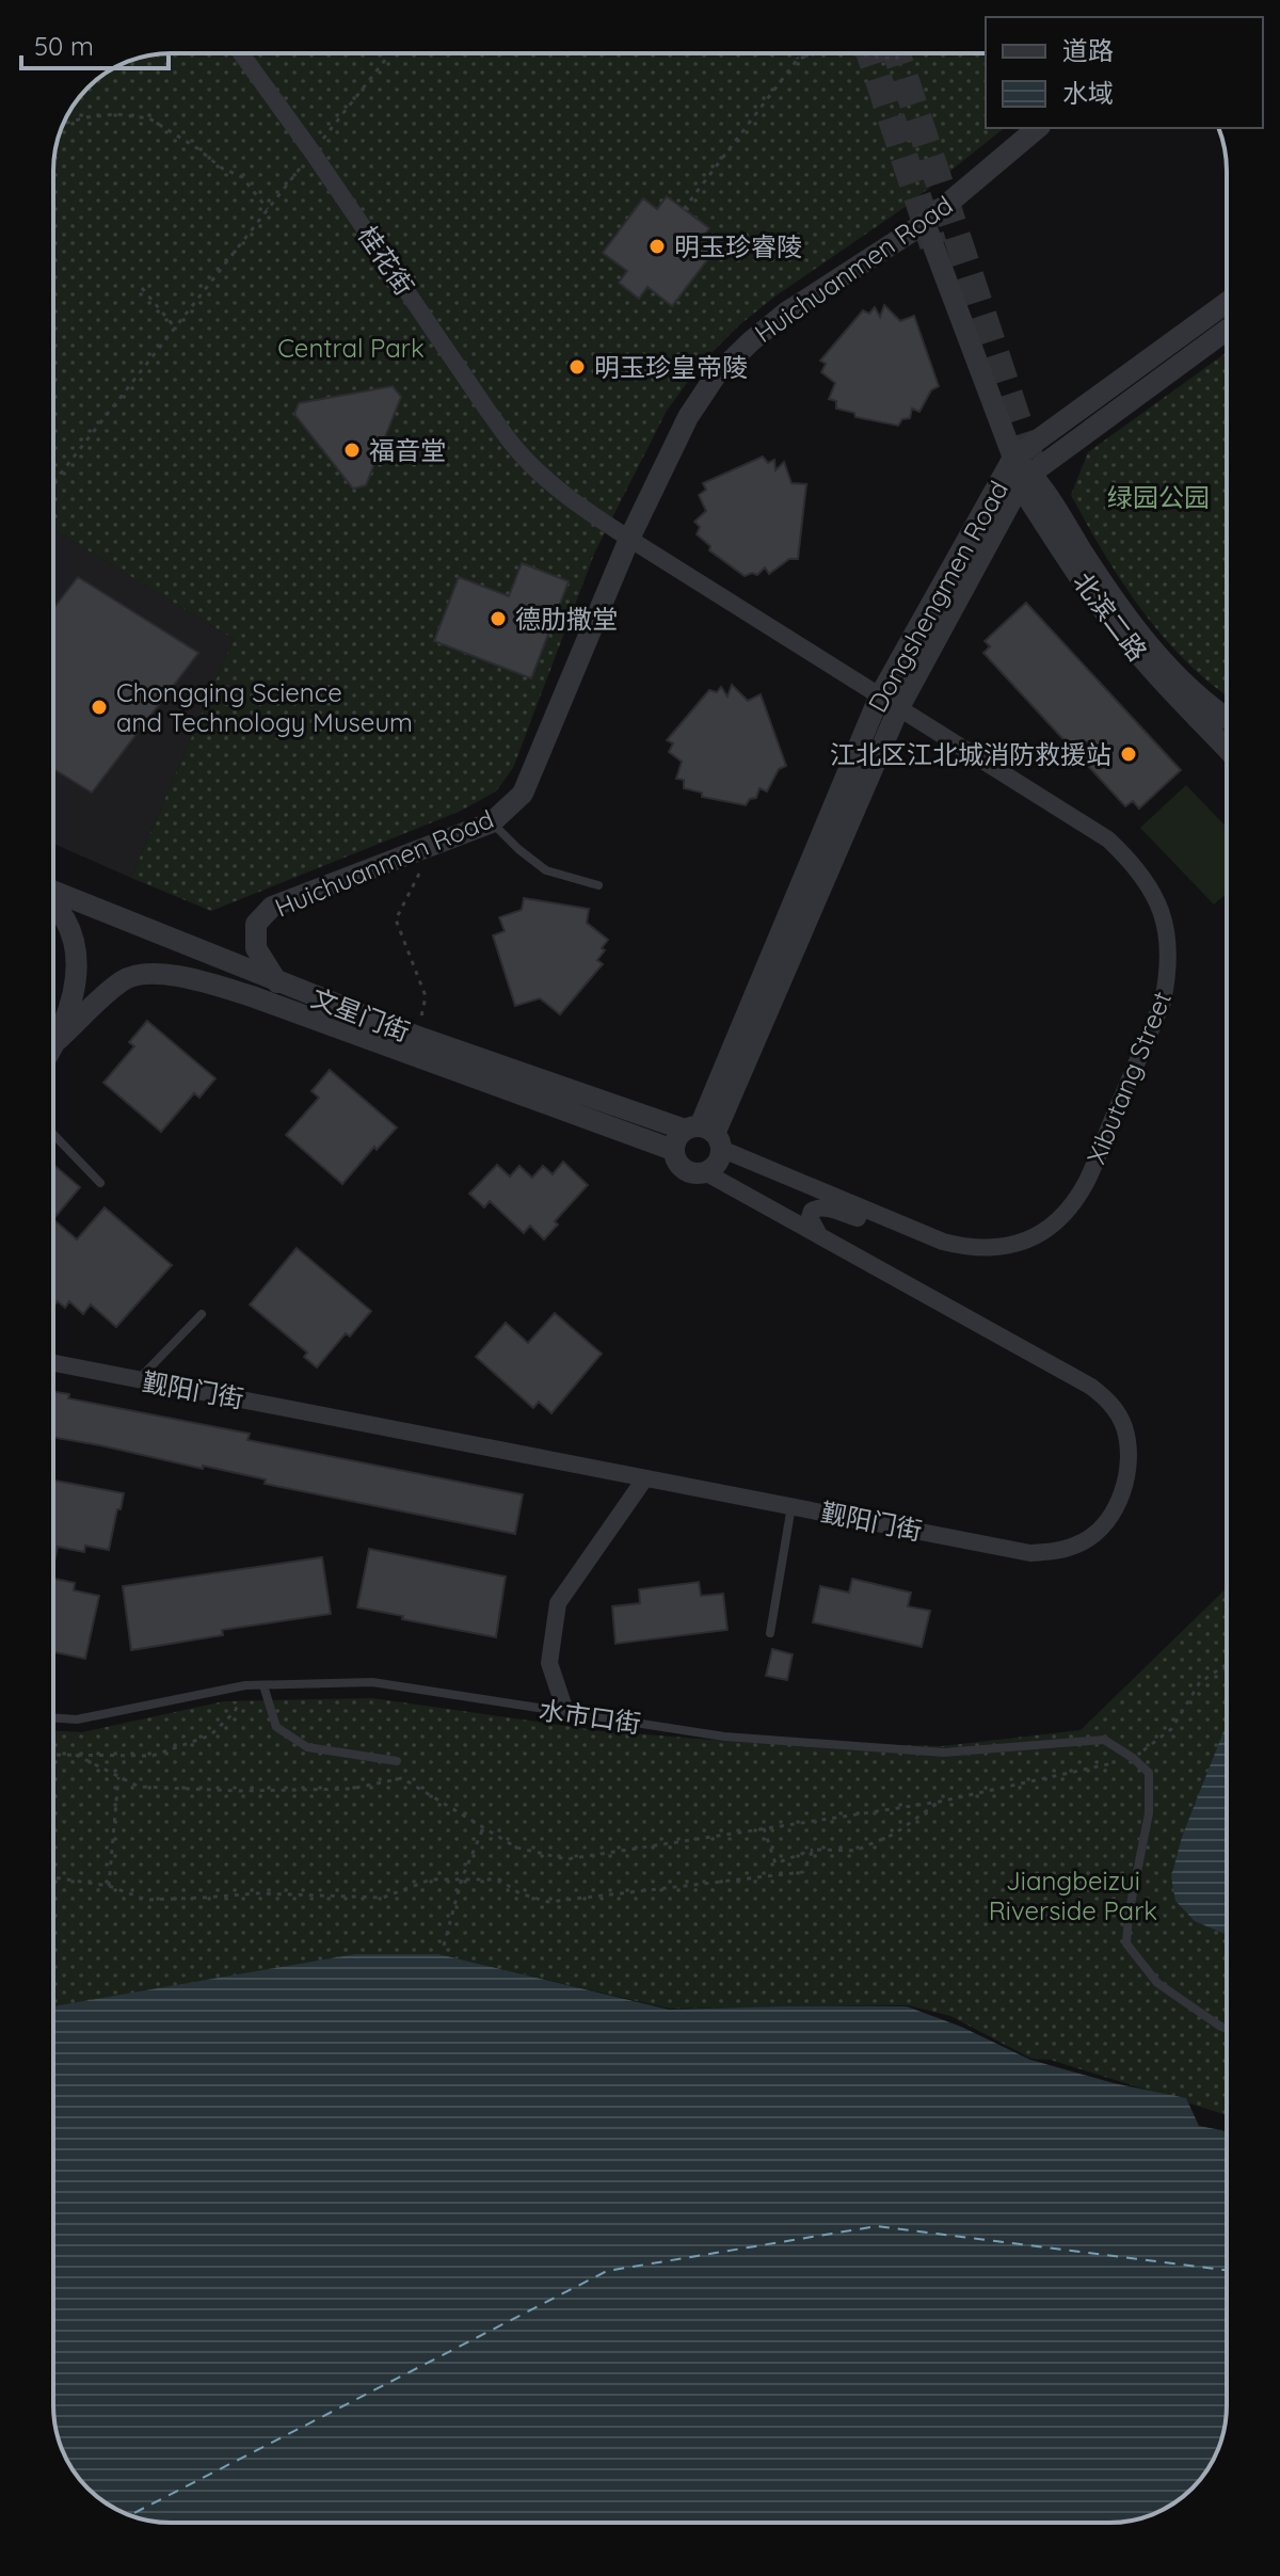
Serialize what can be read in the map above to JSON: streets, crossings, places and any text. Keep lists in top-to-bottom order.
{
  "streets": {
    "street": [
      "桂花街",
      "Huichuanmen Road",
      "Dongshengmen Road",
      "北滨二路",
      "文星门街",
      "Xibutang Street",
      "觐阳门街"
    ],
    "lane": ["水市口街"]
  },
  "crossings": [
    ["桂花街", "Huichuanmen Road"],
    ["桂花街", "Xibutang Street"],
    ["Huichuanmen Road", "文星门街"],
    ["Huichuanmen Road", "Xibutang Street"],
    ["Dongshengmen Road", "北滨二路"],
    ["Dongshengmen Road", "文星门街"],
    ["Dongshengmen Road", "Xibutang Street"],
    ["Dongshengmen Road", "觐阳门街"],
    ["文星门街", "Xibutang Street"],
    ["文星门街", "觐阳门街"],
    ["Xibutang Street", "觐阳门街"]
  ],
  "parks": ["Central Park", "绿园公园", "Jiangbeizui Riverside Park"],
  "places": [
    "明玉珍睿陵",
    "明玉珍皇帝陵",
    "福音堂",
    "德肋撒堂",
    "Chongqing Science and Technology Museum",
    "江北区江北城消防救援站"
  ],
  "legend": ["道路", "水域"],
  "scale_bar": "50 m"
}
